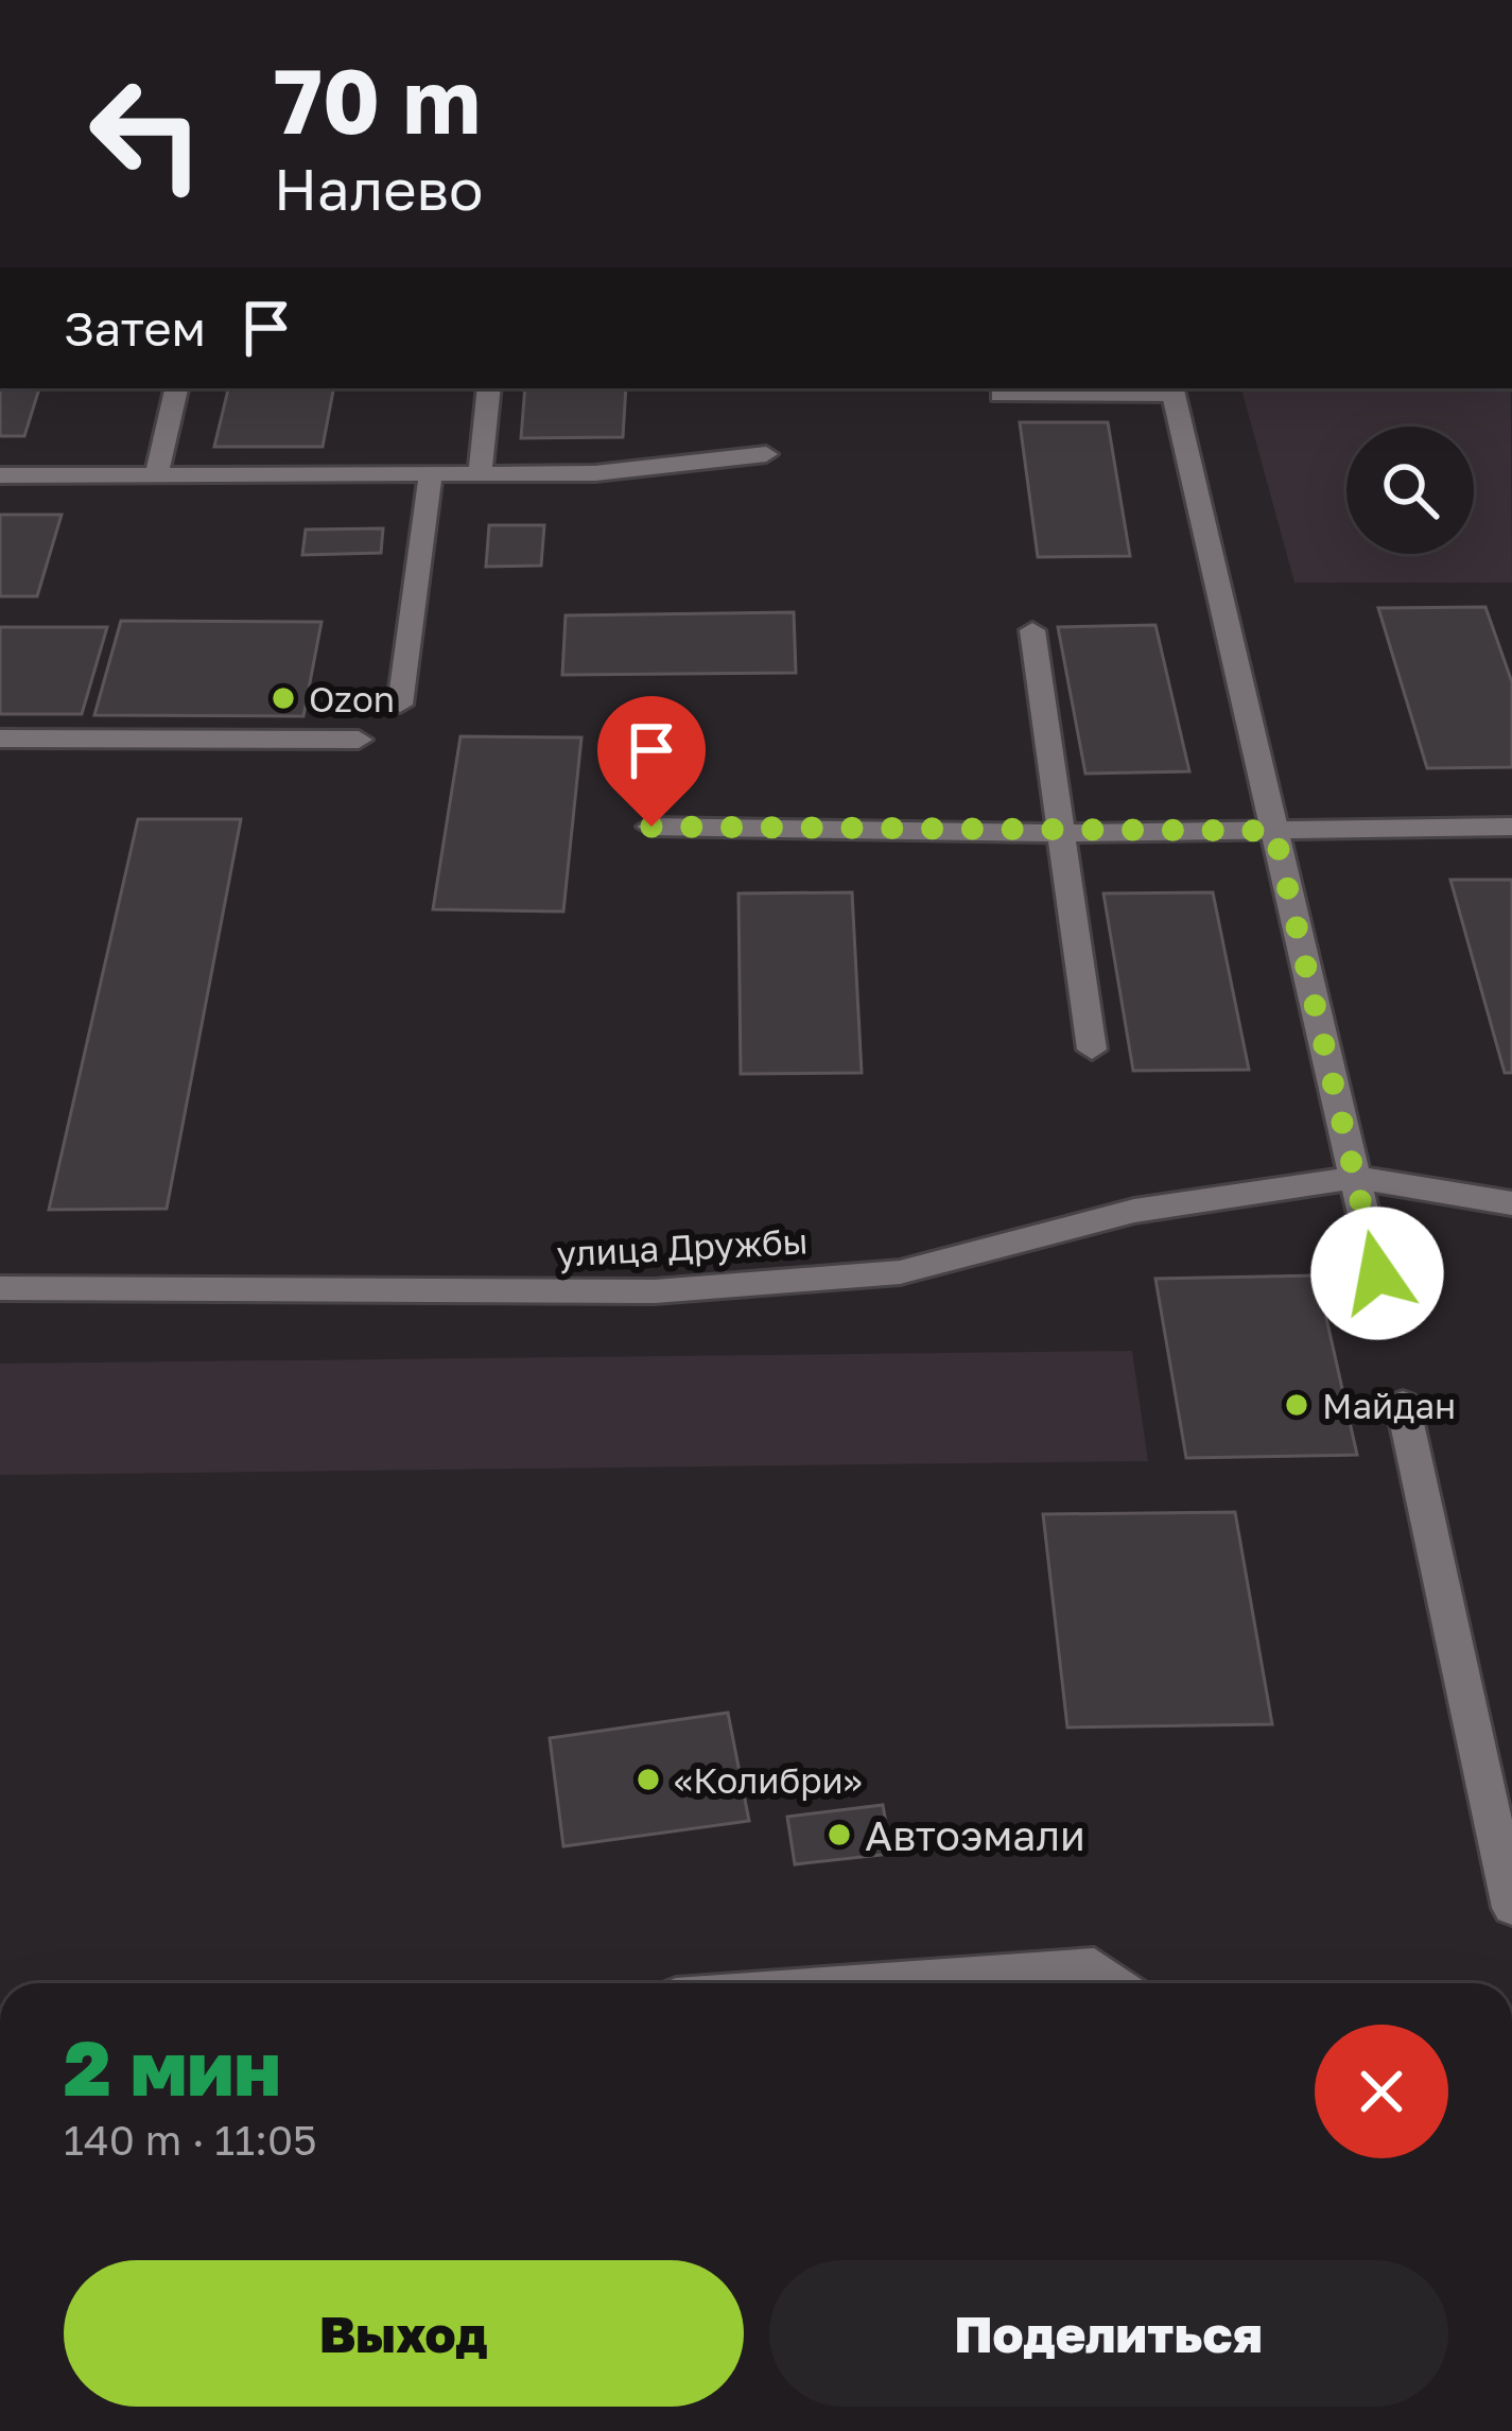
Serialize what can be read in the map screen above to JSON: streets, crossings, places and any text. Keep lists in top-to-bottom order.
{
  "streets": {
    "street": ["улица Дружбы"]
  },
  "places": [
    "Ozon",
    "Майдан",
    "«Колибри»",
    "Автоэмали"
  ],
  "page": {
    "turn": ["70 m", "Налево"],
    "then": "Затем",
    "heading": ["2 мин", "140 m · 11:05"],
    "buttons": ["Выход", "Поделиться"]
  }
}
